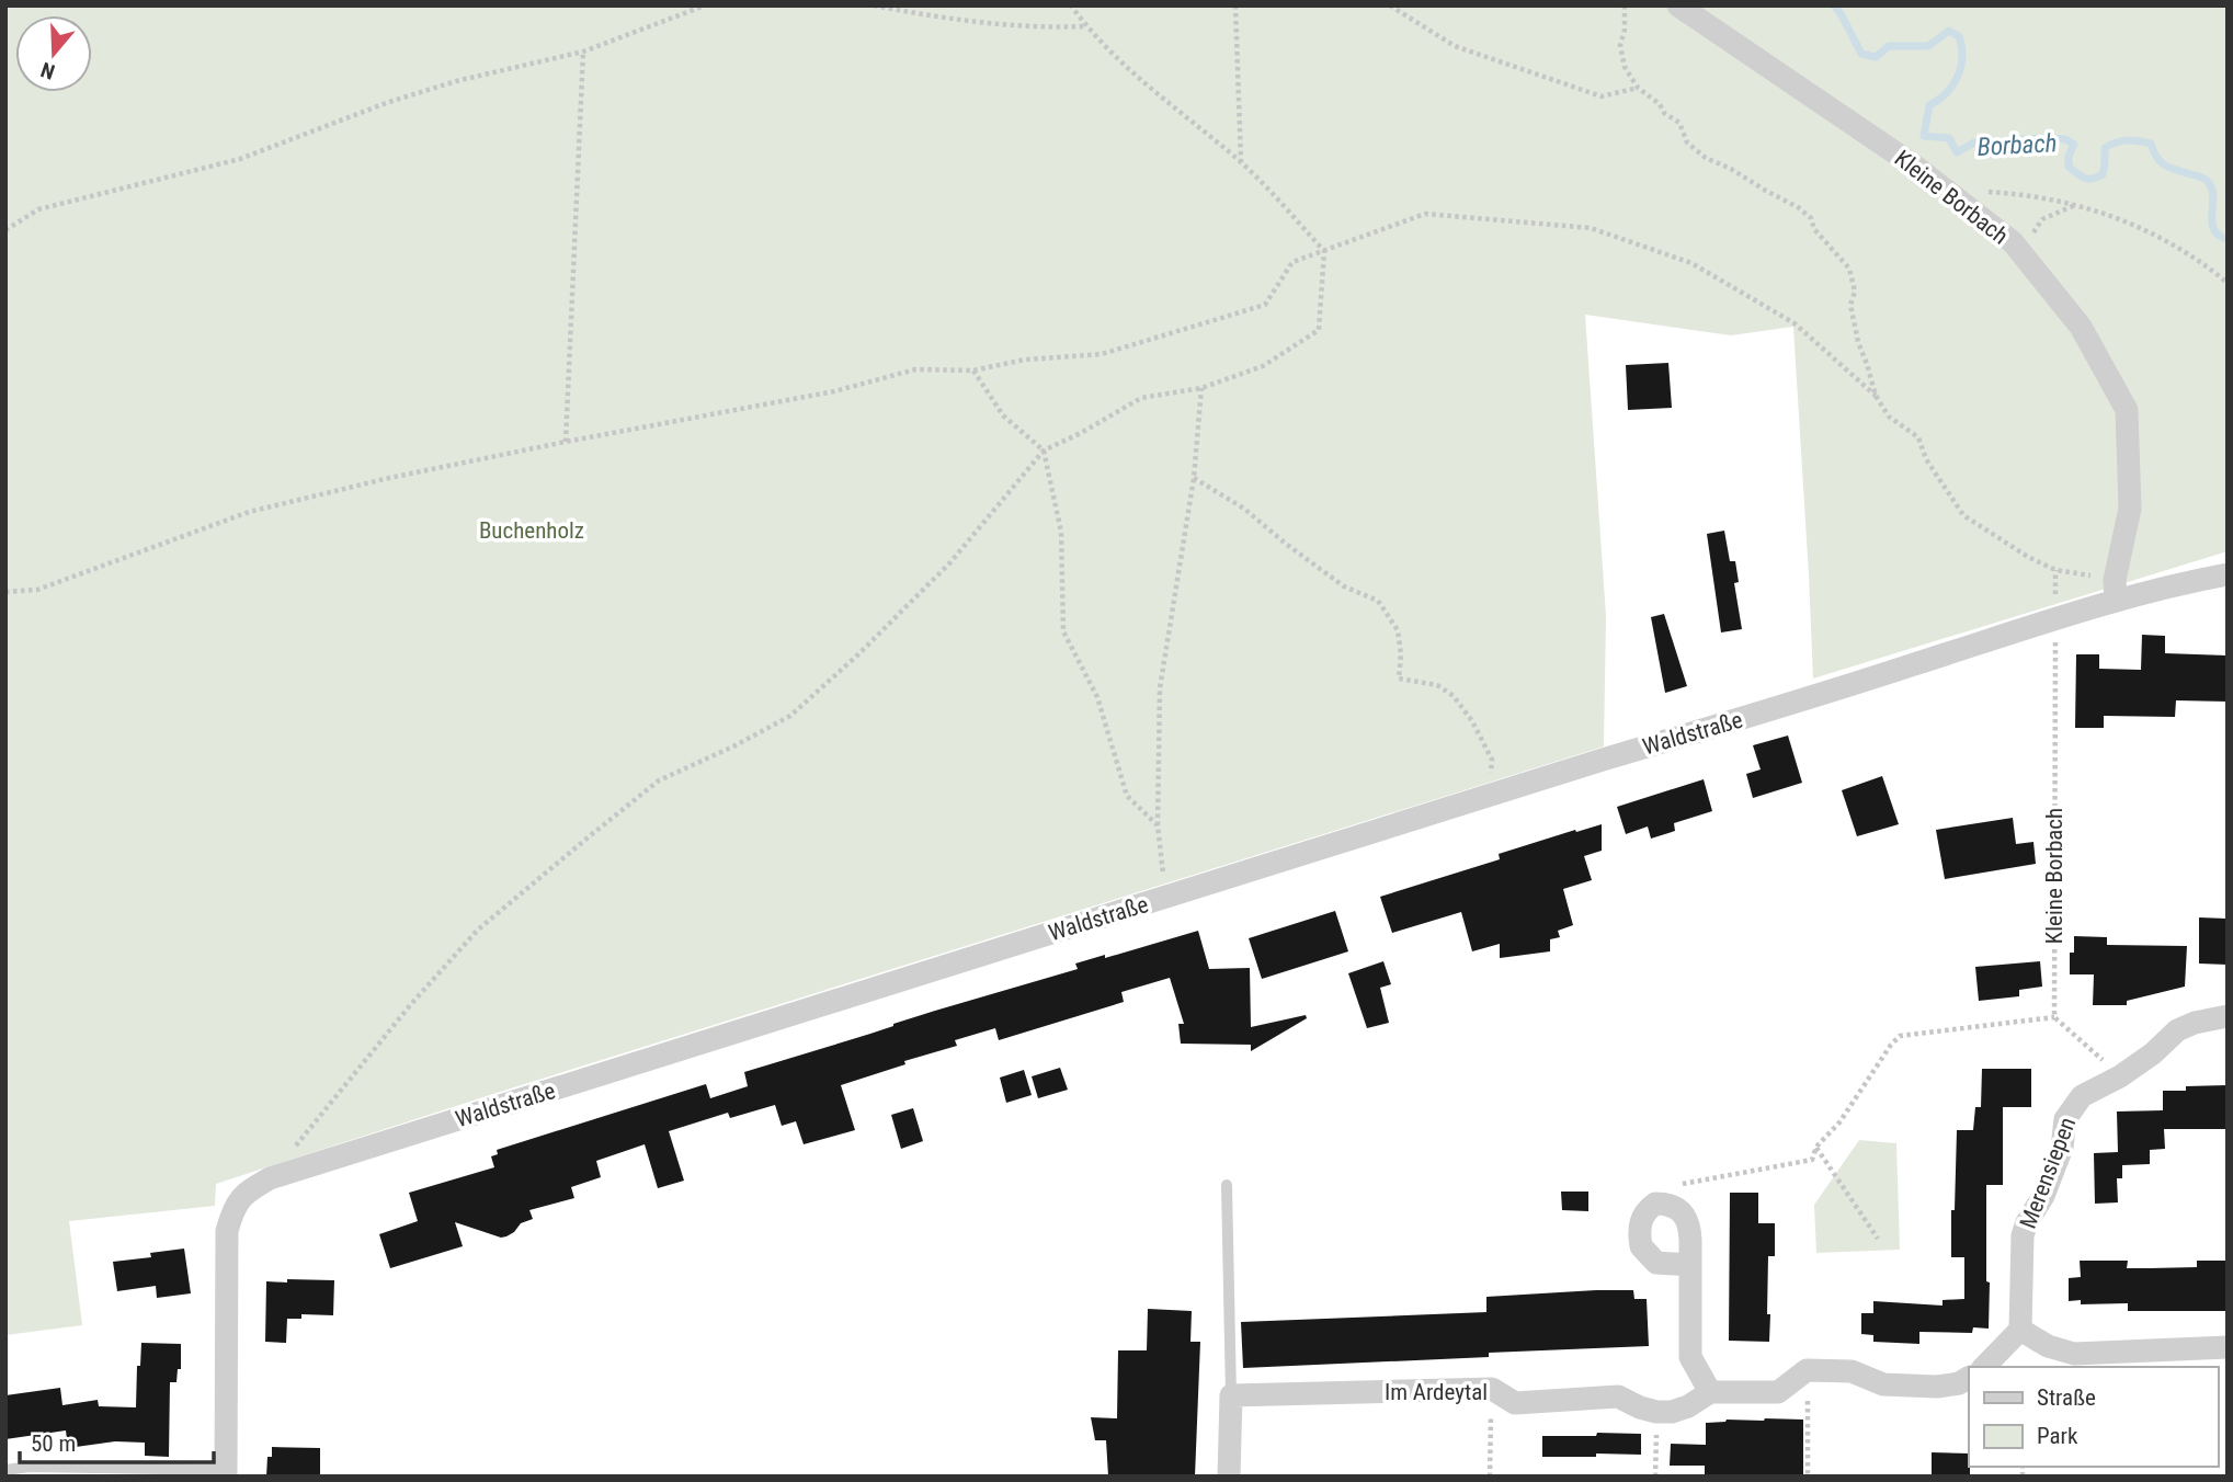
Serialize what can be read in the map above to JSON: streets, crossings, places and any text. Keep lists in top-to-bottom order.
{
  "streets": {
    "street": [
      "Kleine Borbach",
      "Waldstraße",
      "Merensiepen",
      "Im Ardeytal"
    ]
  },
  "crossings": [
    ["Kleine Borbach", "Waldstraße"]
  ],
  "water": ["Borbach"],
  "parks": ["Buchenholz"],
  "legend": ["Straße", "Park"],
  "scale_bar": "50 m",
  "north": "bottom"
}
